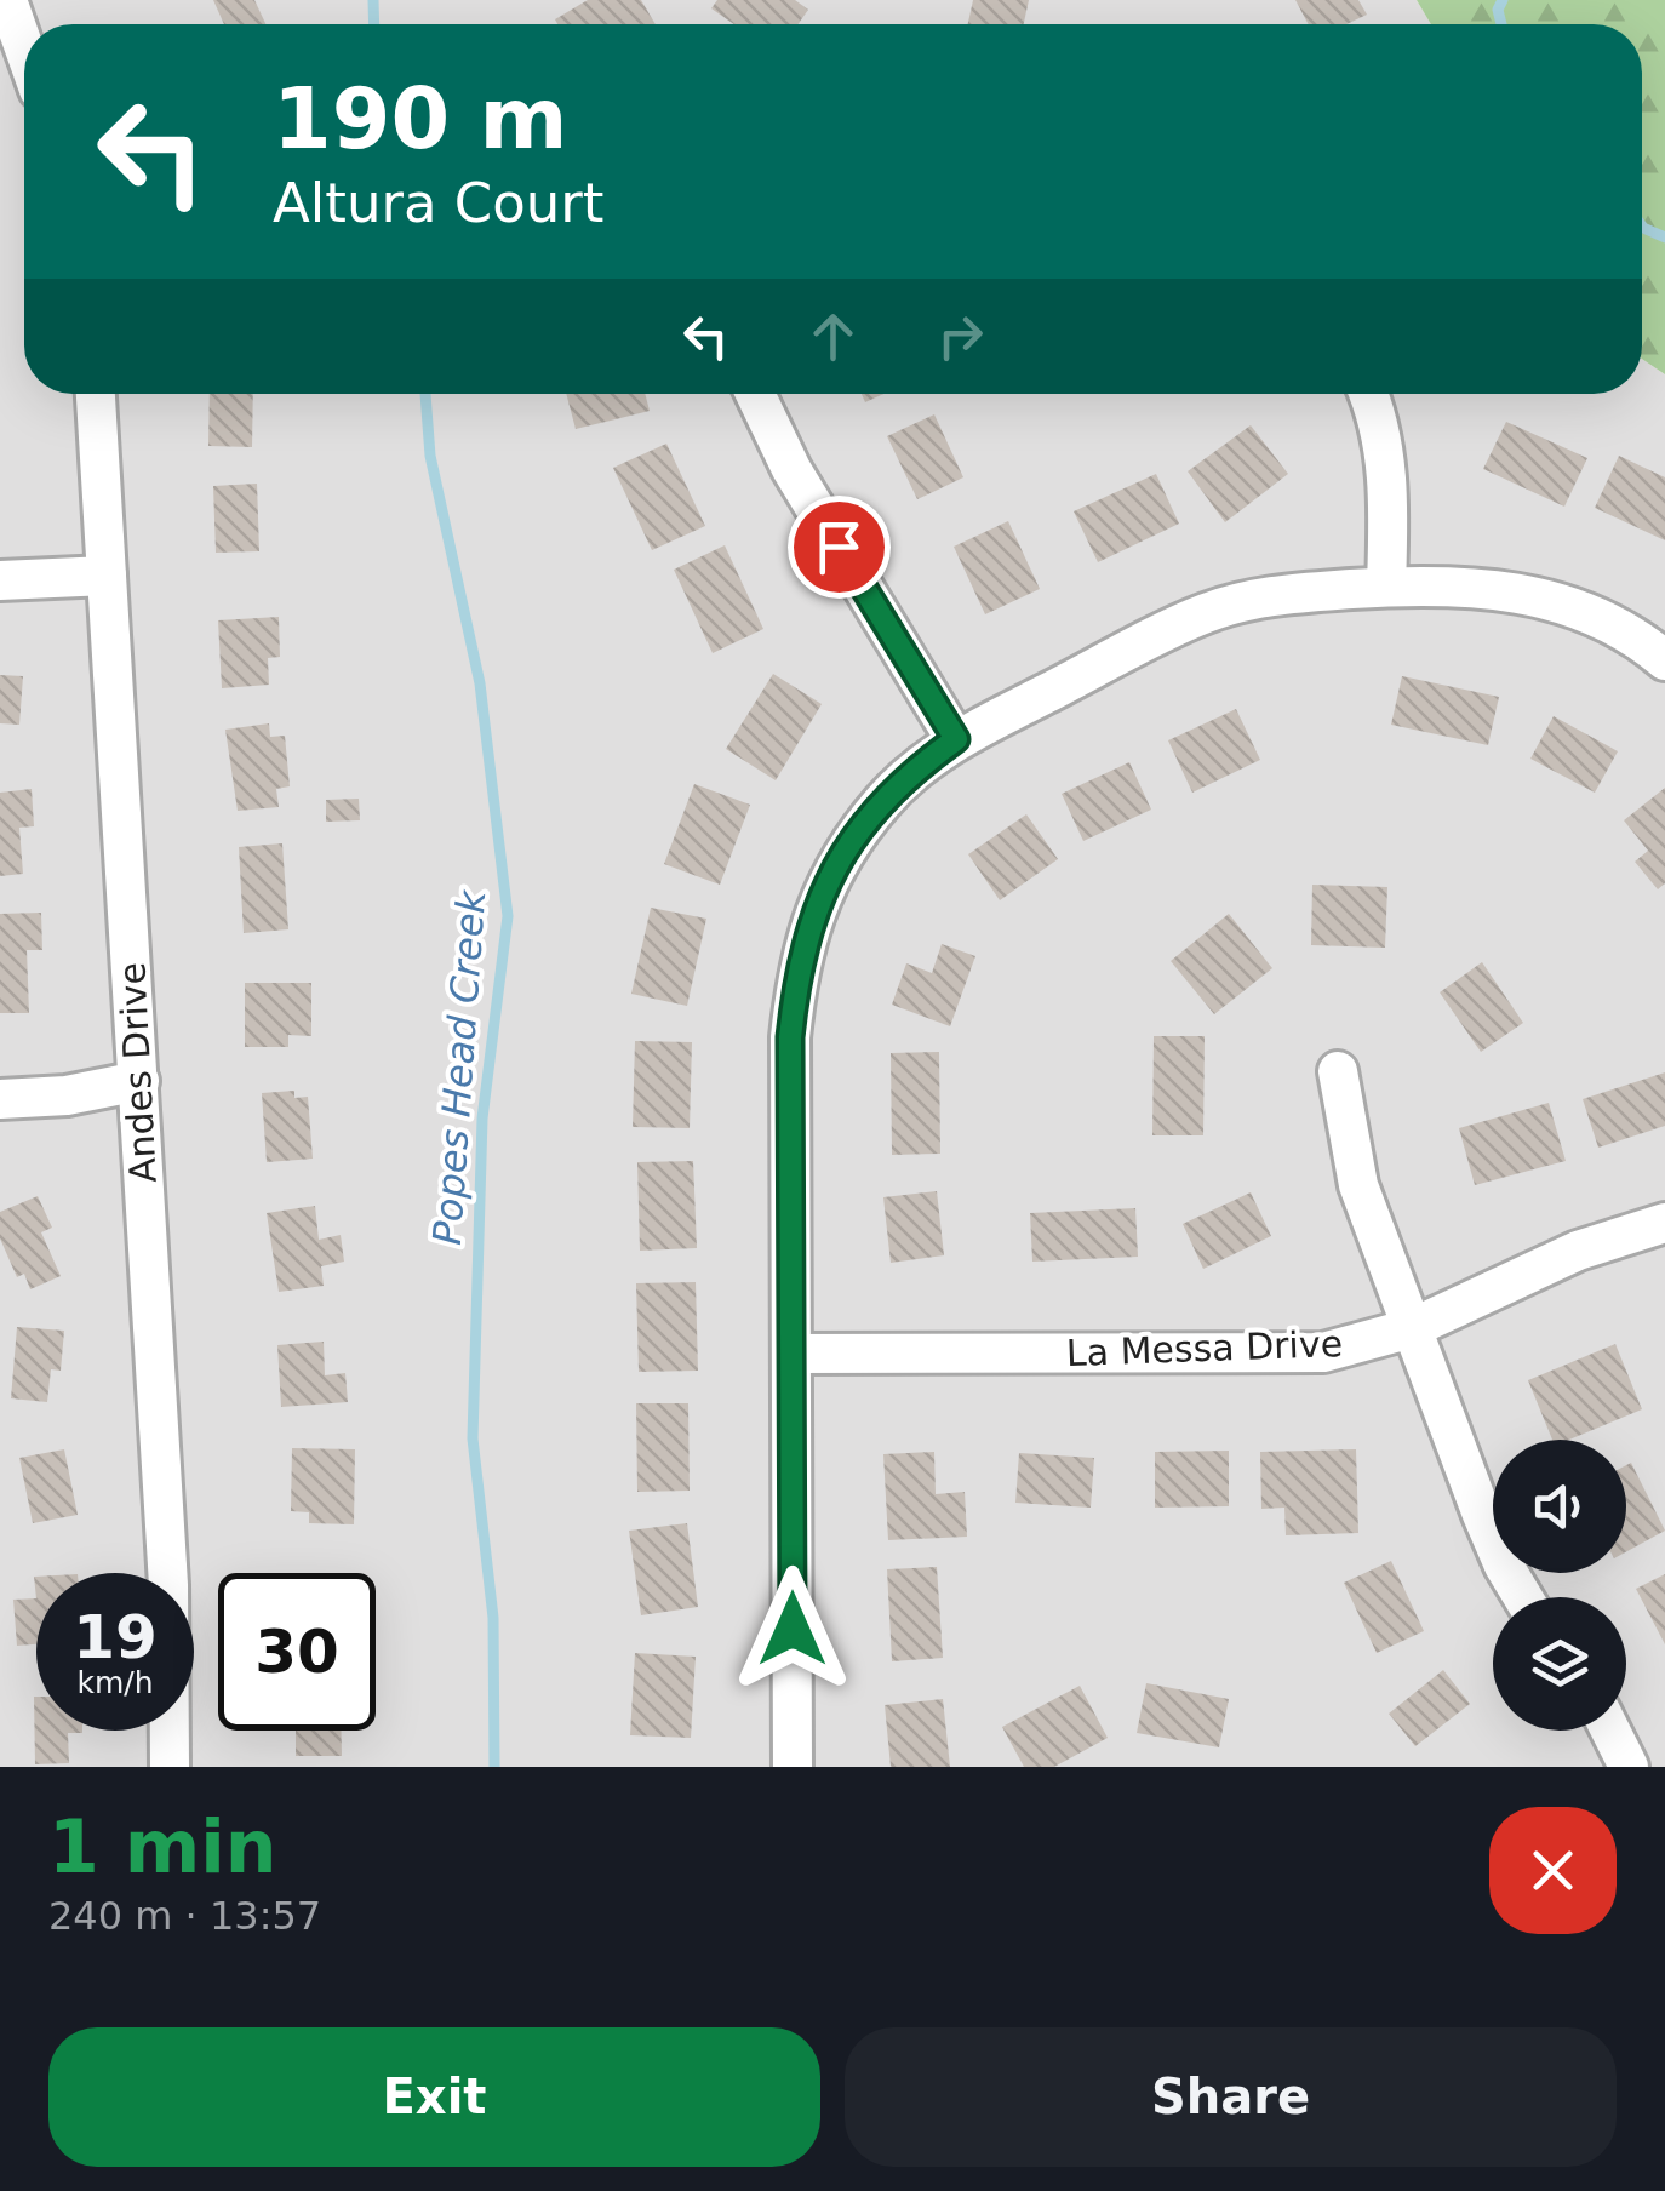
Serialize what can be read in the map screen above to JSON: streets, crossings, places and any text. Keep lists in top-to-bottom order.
{
  "streets": {
    "street": ["Andes Drive", "La Messa Drive"]
  },
  "water": ["Popes Head Creek"],
  "page": {
    "turn": ["190 m", "Altura Court"],
    "speed": "19 km/h",
    "limit": "30",
    "heading": ["1 min", "240 m · 13:57"],
    "buttons": ["Exit", "Share"]
  }
}
